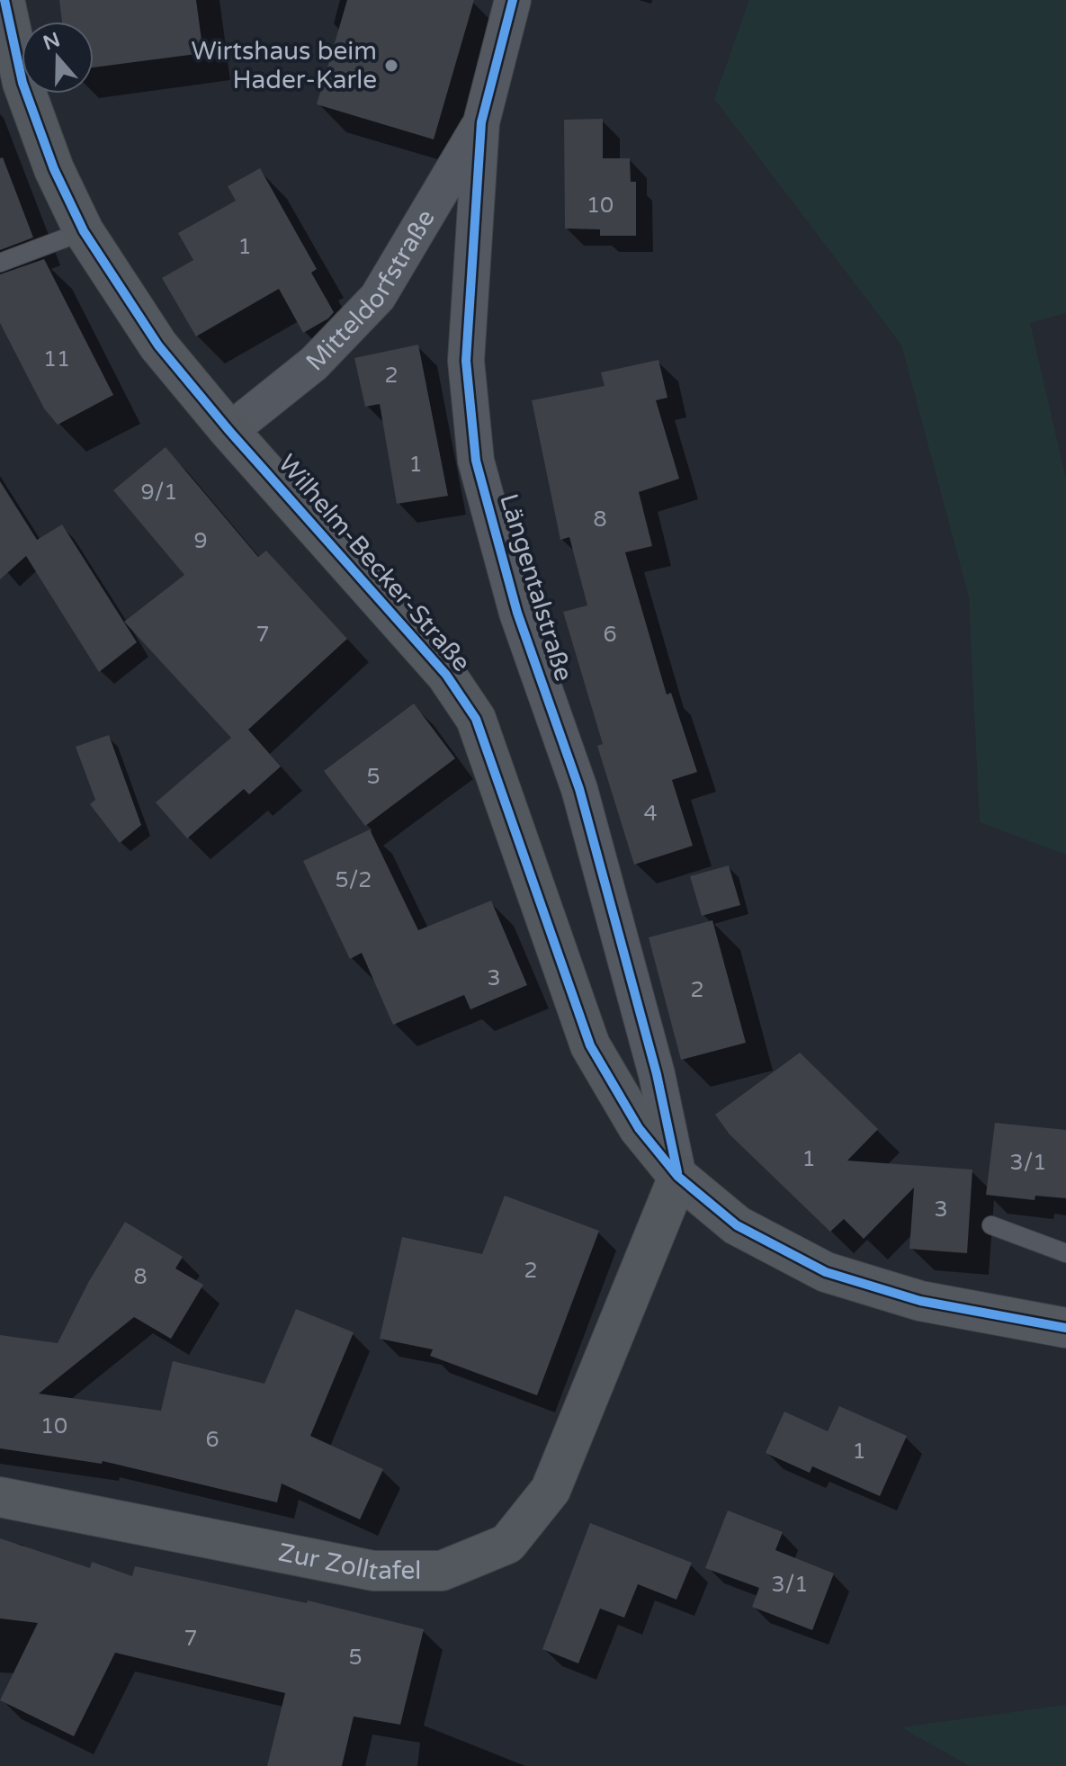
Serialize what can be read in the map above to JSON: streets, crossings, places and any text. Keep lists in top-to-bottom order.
{
  "streets": {
    "street": [
      "Mitteldorfstraße",
      "Wilhelm-Becker-Straße",
      "Längentalstraße",
      "Zur Zolltafel"
    ]
  },
  "crossings": [
    ["Mitteldorfstraße", "Wilhelm-Becker-Straße"],
    ["Mitteldorfstraße", "Längentalstraße"],
    ["Wilhelm-Becker-Straße", "Längentalstraße"],
    ["Wilhelm-Becker-Straße", "Zur Zolltafel"],
    ["Längentalstraße", "Zur Zolltafel"]
  ],
  "places": ["Wirtshaus beim Hader-Karle"],
  "house_numbers": [
    "10",
    "1",
    "11",
    "2",
    "1",
    "9/1",
    "8",
    "9",
    "7",
    "6",
    "5",
    "4",
    "5/2",
    "3",
    "2",
    "1",
    "3/1",
    "3",
    "2",
    "8",
    "10",
    "6",
    "1",
    "3/1",
    "7",
    "5"
  ],
  "north": "top"
}
